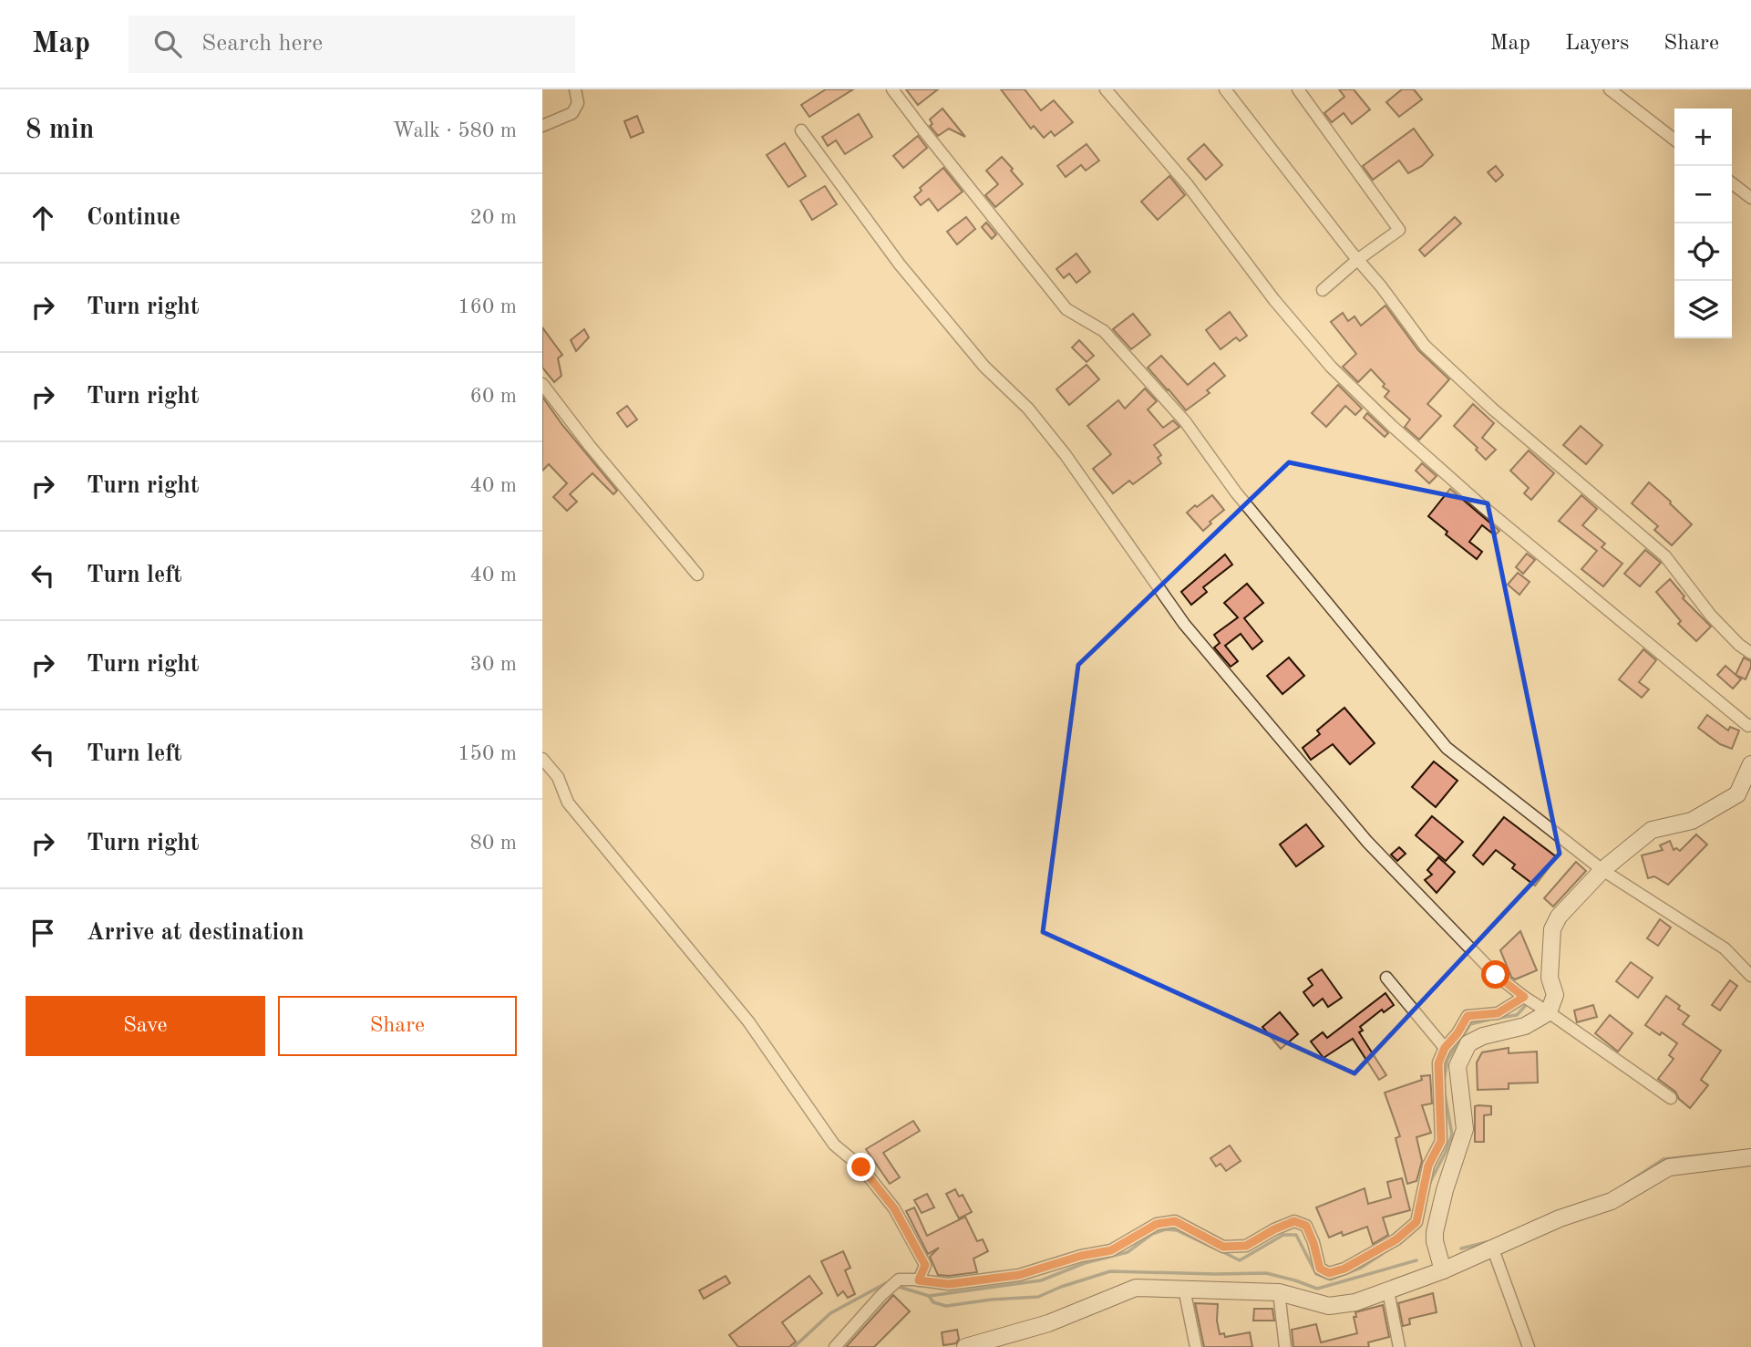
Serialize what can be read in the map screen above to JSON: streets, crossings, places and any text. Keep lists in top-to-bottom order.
{
  "page": {
    "header": "Map",
    "search": "Search here",
    "nav": ["Map", "Layers", "Share"],
    "heading": ["8 min", "Walk · 580 m"],
    "map_buttons": ["+", "−"],
    "list": [
      ["Continue", "20 m"],
      ["Turn right", "160 m"],
      ["Turn right", "60 m"],
      ["Turn right", "40 m"],
      ["Turn left", "40 m"],
      ["Turn right", "30 m"],
      ["Turn left", "150 m"],
      ["Turn right", "80 m"],
      "Arrive at destination"
    ],
    "buttons": ["Save", "Share"]
  }
}
